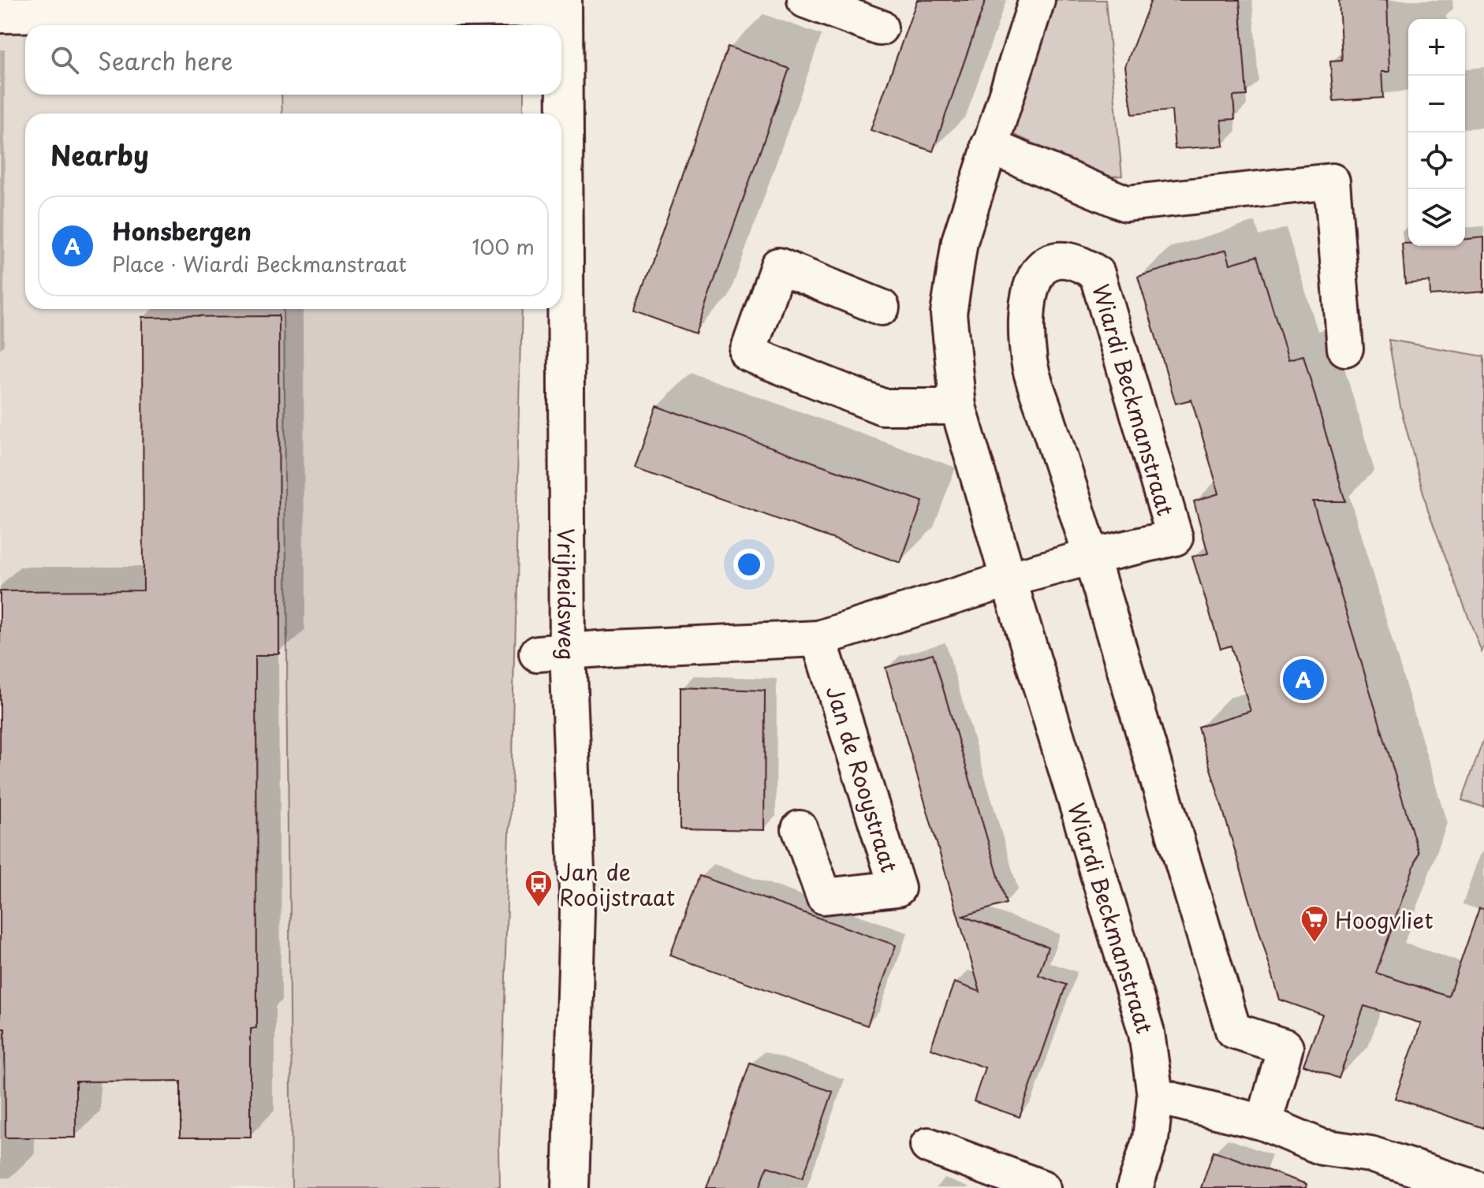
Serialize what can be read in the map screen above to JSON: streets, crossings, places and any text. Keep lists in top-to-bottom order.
{
  "streets": {
    "street": ["Wiardi Beckmanstraat", "Vrijheidsweg", "Jan de Rooystraat"]
  },
  "places": {
    "bus stop": ["Jan de Rooijstraat"],
    "supermarket": ["Hoogvliet"]
  },
  "page": {
    "map_buttons": ["+", "−"],
    "search": "Search here",
    "heading": "Nearby",
    "list": [
      {
        "mark": "A",
        "name": "Honsbergen",
        "note": "Place · Wiardi Beckmanstraat",
        "value": "100 m"
      }
    ],
    "pins": "A"
  }
}
